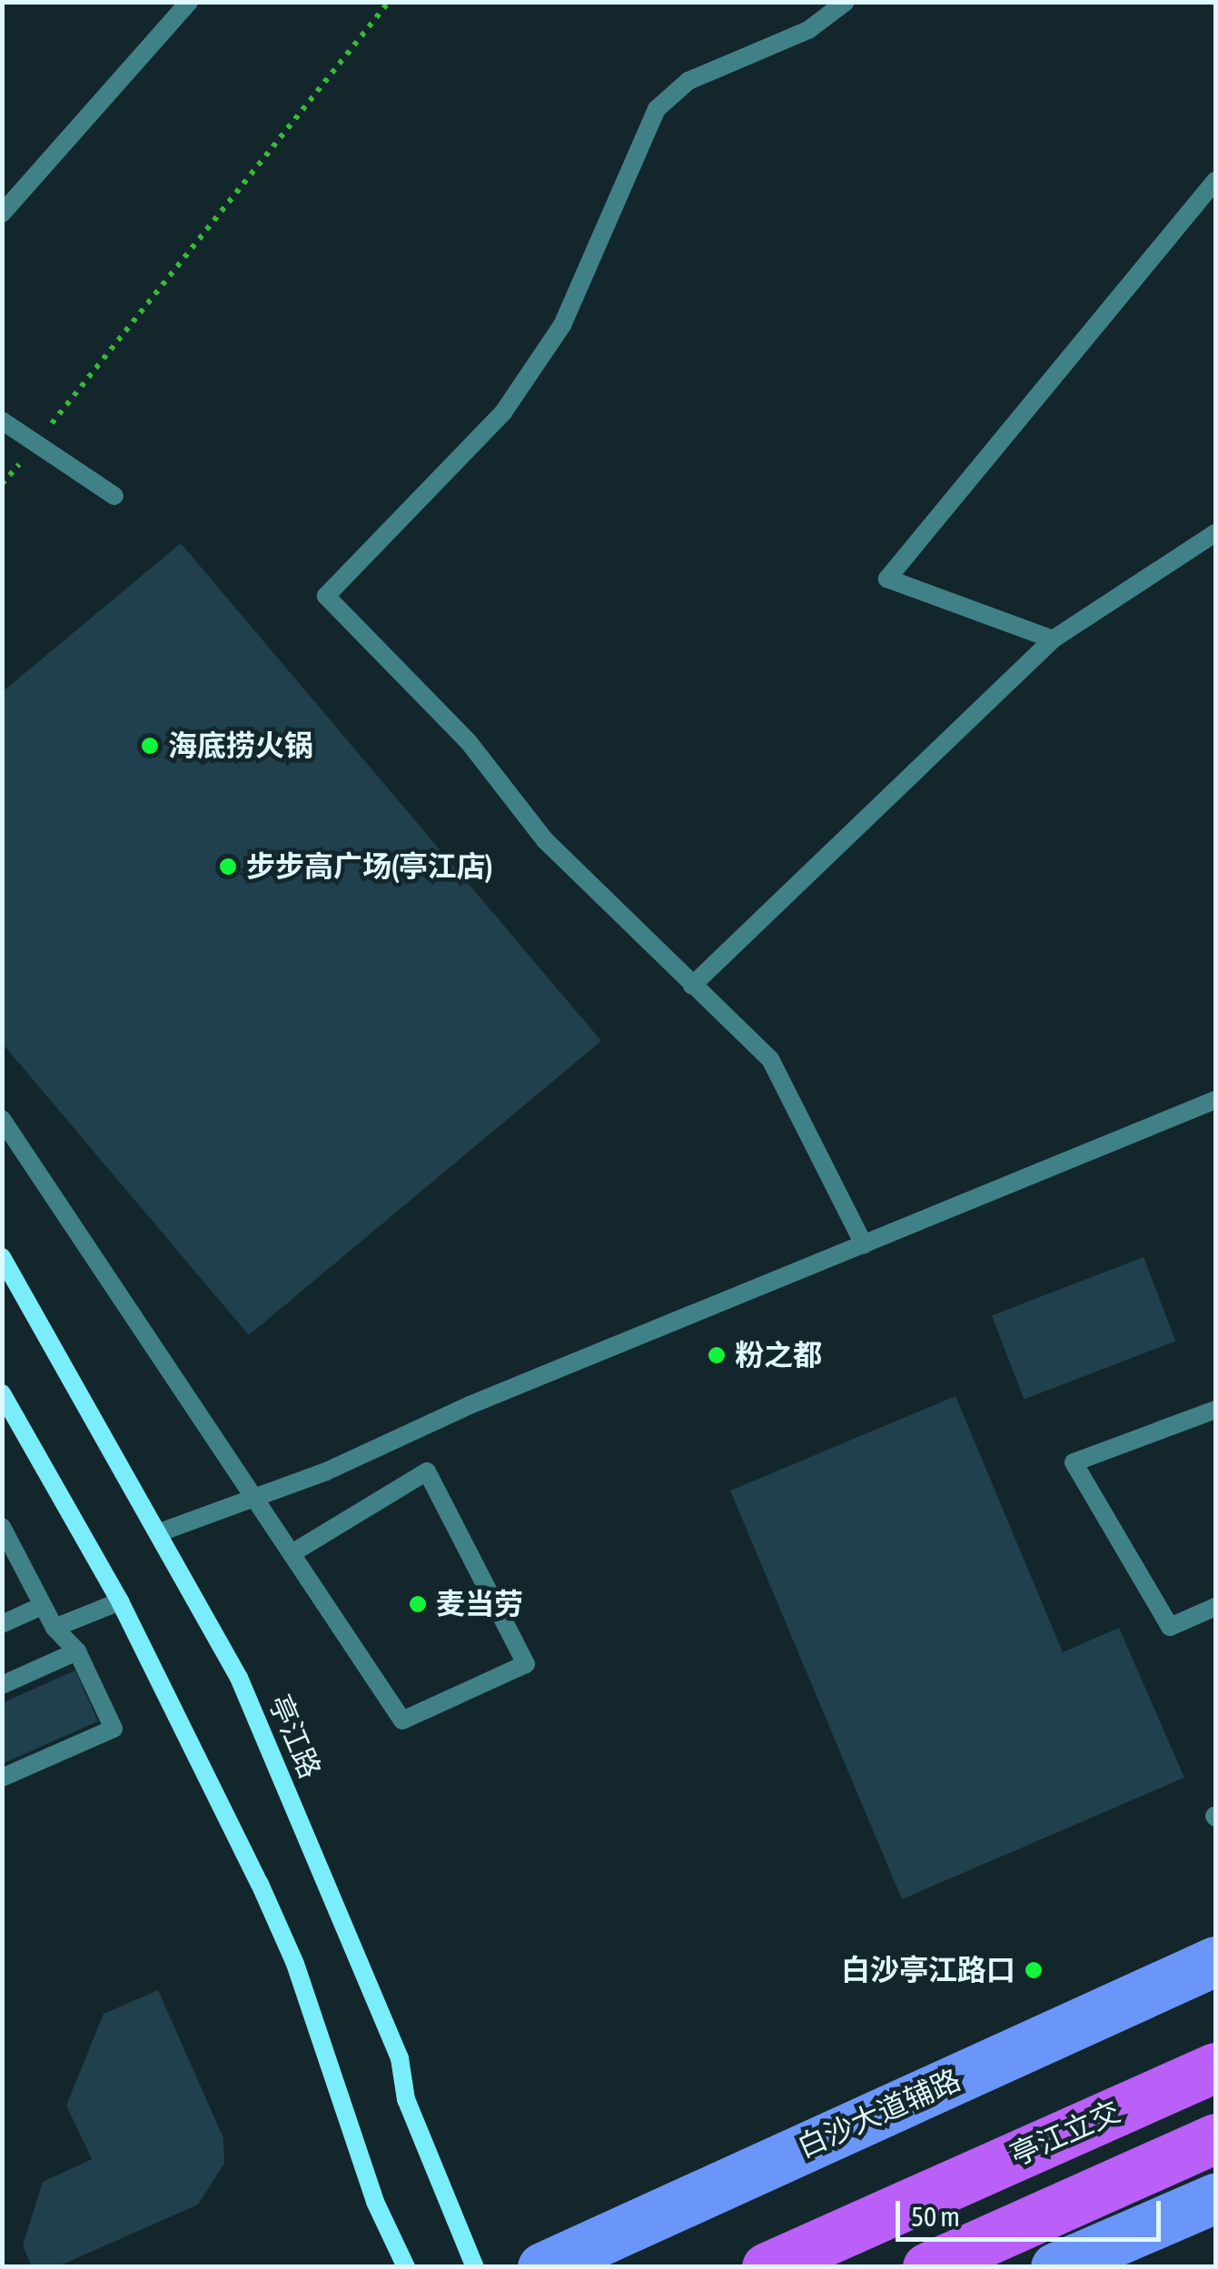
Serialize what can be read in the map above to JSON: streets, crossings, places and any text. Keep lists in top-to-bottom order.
{
  "streets": {
    "highway": ["亭江立交"],
    "main road": ["亭江路", "白沙大道辅路"]
  },
  "places": [
    "海底捞火锅",
    "步步高广场(亭江店)",
    "粉之都",
    "麦当劳",
    "白沙亭江路口"
  ],
  "scale_bar": "50 m"
}
